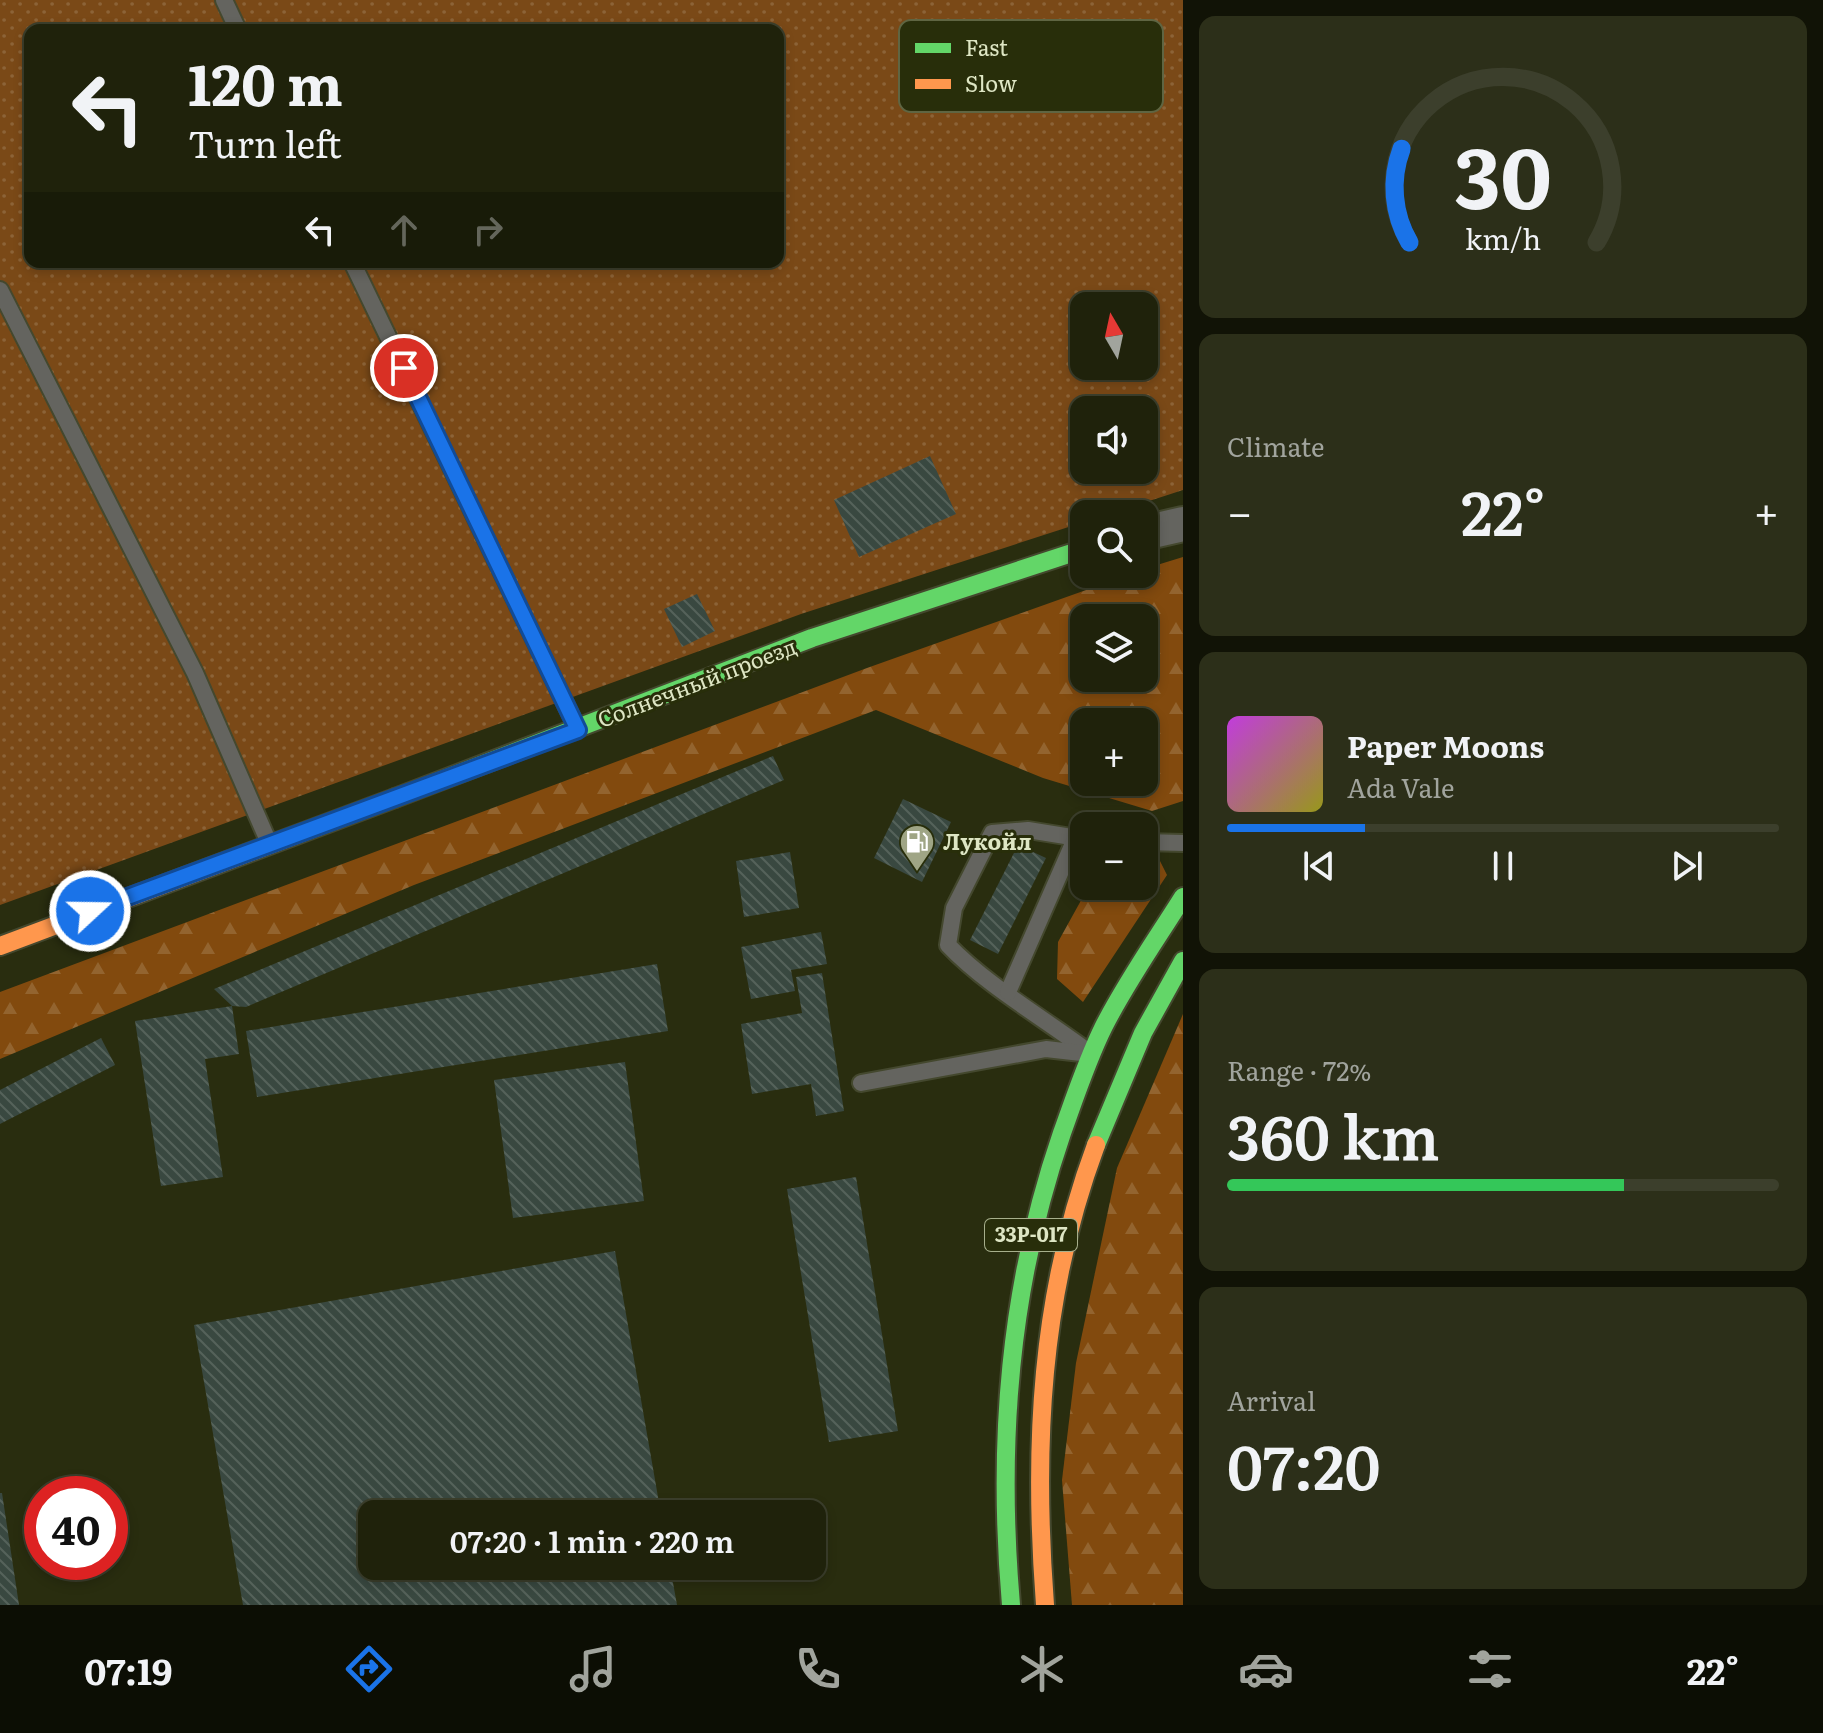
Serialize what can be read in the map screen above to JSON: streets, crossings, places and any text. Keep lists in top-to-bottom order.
{
  "streets": {
    "main road": ["Солнечный проезд", "33Р-017"]
  },
  "places": {
    "fuel station": ["Лукойл"]
  },
  "legend": ["Fast", "Slow"],
  "north": "top",
  "page": {
    "turn": ["120 m", "Turn left"],
    "map_buttons": ["+", "−"],
    "tile": [
      "Climate",
      ["Range · 72%", "360 km"],
      ["Arrival", "07:20"]
    ],
    "heat": ["−", "22°", "+"],
    "song": ["Paper Moons", "Ada Vale"],
    "limit": "40",
    "trip": "07:20 · 1 min · 220 m",
    "tabs": ["07:19", "22°"],
    "gauge": ["30", "km/h"]
  }
}
